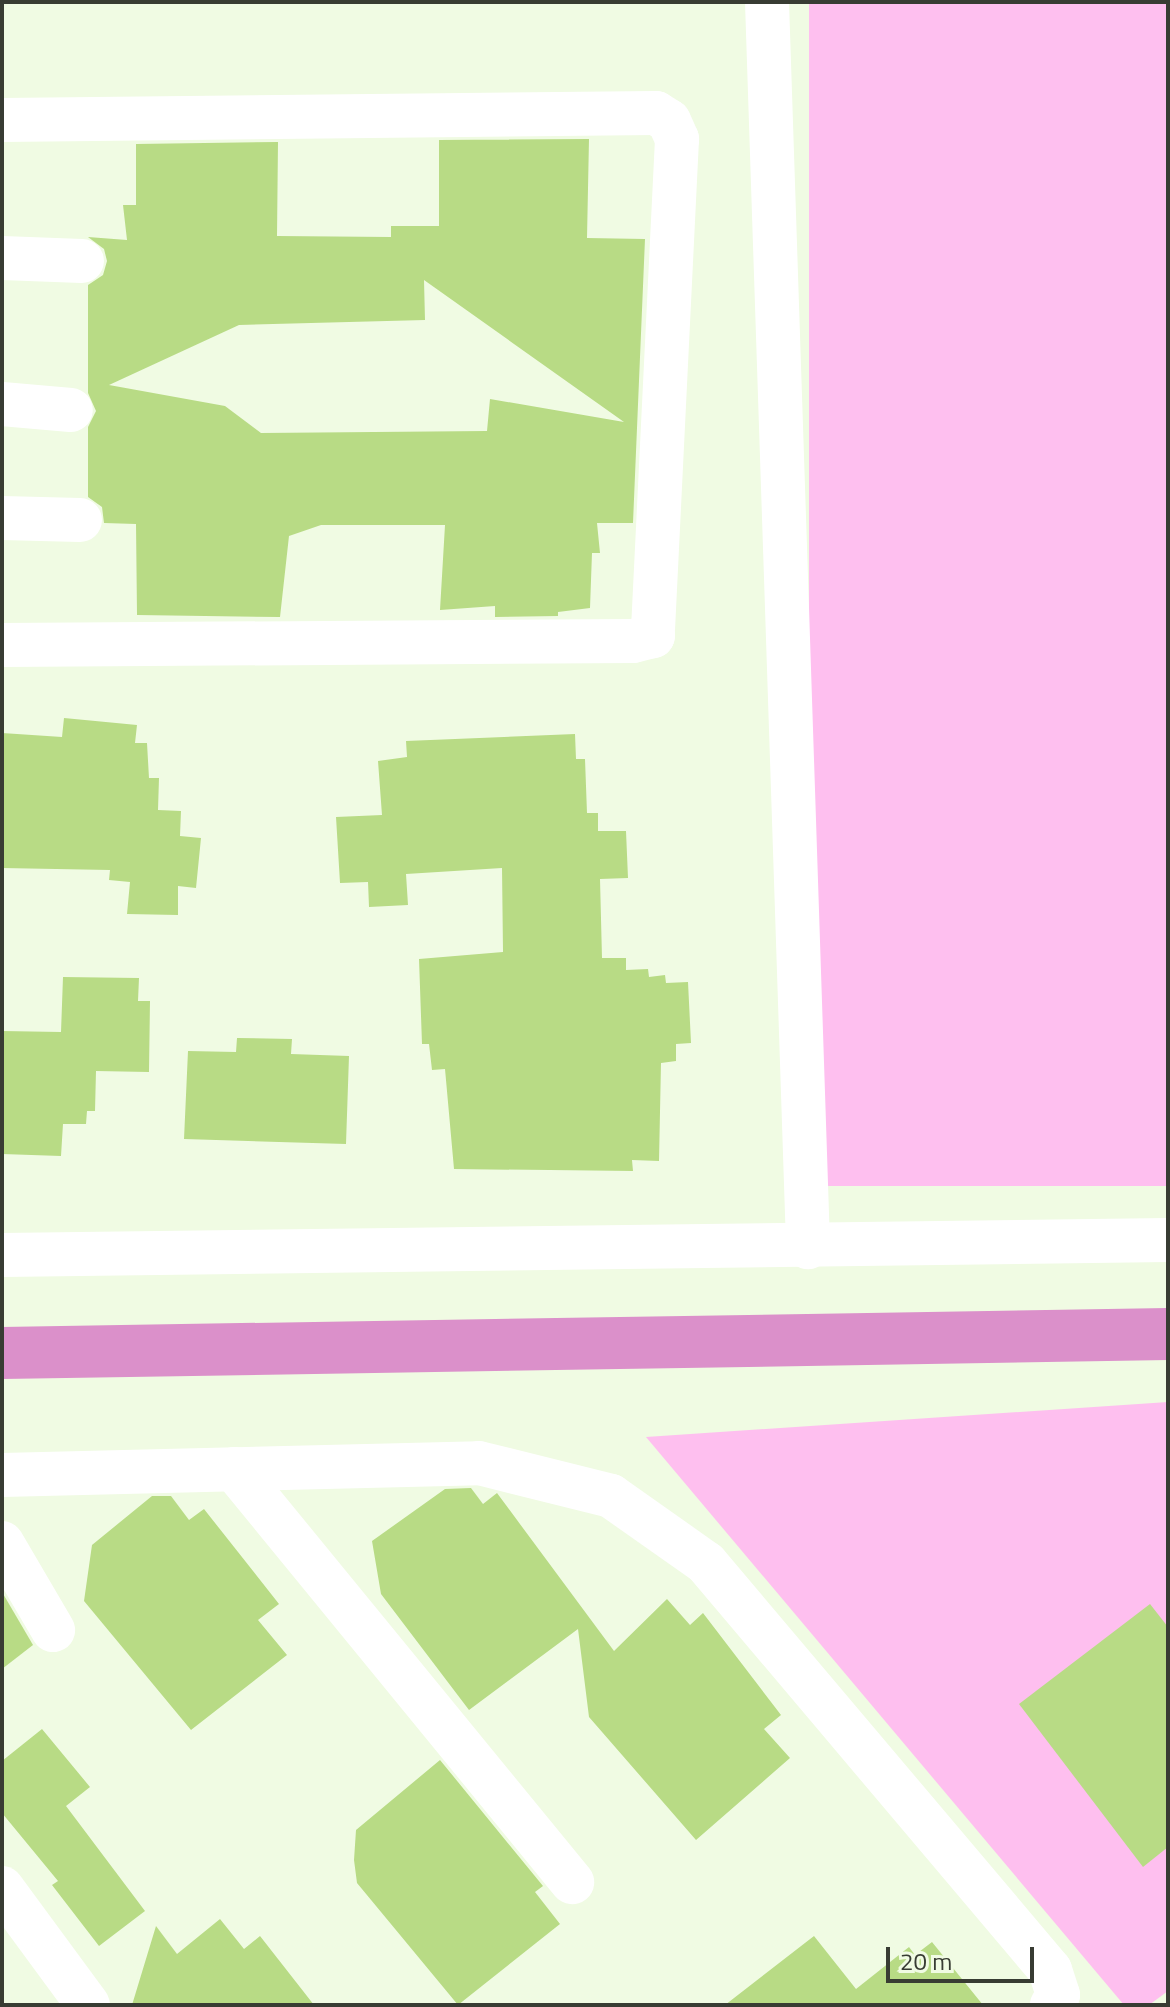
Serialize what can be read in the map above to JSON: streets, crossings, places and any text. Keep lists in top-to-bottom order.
{
  "scale_bar": "20 m"
}
